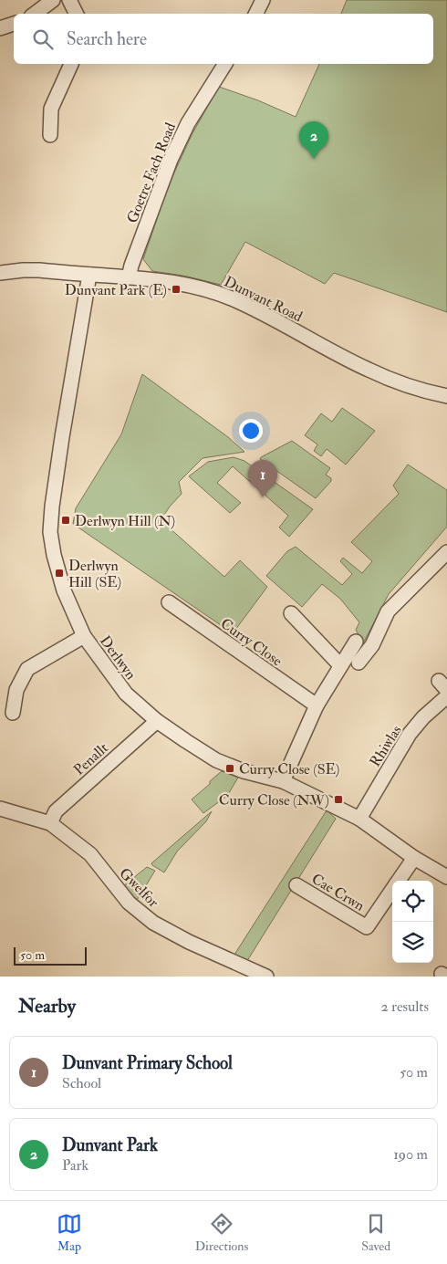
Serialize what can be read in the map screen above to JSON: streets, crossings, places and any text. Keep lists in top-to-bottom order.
{
  "streets": {
    "street": [
      "Goetre Fach Road",
      "Dunvant Road",
      "Curry Close",
      "Derlwyn",
      "Rhiwlas",
      "Penallt",
      "Gwelfor",
      "Cae Crwn"
    ]
  },
  "crossings": [
    ["Goetre Fach Road", "Dunvant Road"],
    ["Dunvant Road", "Derlwyn"],
    ["Derlwyn", "Rhiwlas"],
    ["Derlwyn", "Penallt"],
    ["Derlwyn", "Cae Crwn"],
    ["Penallt", "Gwelfor"]
  ],
  "places": {
    "transit": [
      "Dunvant Park (E)",
      "Derlwyn Hill (N)",
      "Derlwyn Hill (SE)",
      "Curry Close (SE)",
      "Curry Close (NW)"
    ]
  },
  "scale_bar": "50 m",
  "page": {
    "search": "Search here",
    "pins": ["2", "1"],
    "scale": "50 m",
    "heading": ["Nearby", "2 results"],
    "list": [
      {
        "mark": "1",
        "name": "Dunvant Primary School",
        "note": "School",
        "value": "50 m"
      },
      {
        "mark": "2",
        "name": "Dunvant Park",
        "note": "Park",
        "value": "190 m"
      }
    ],
    "nav": ["Map", "Directions", "Saved"]
  }
}
